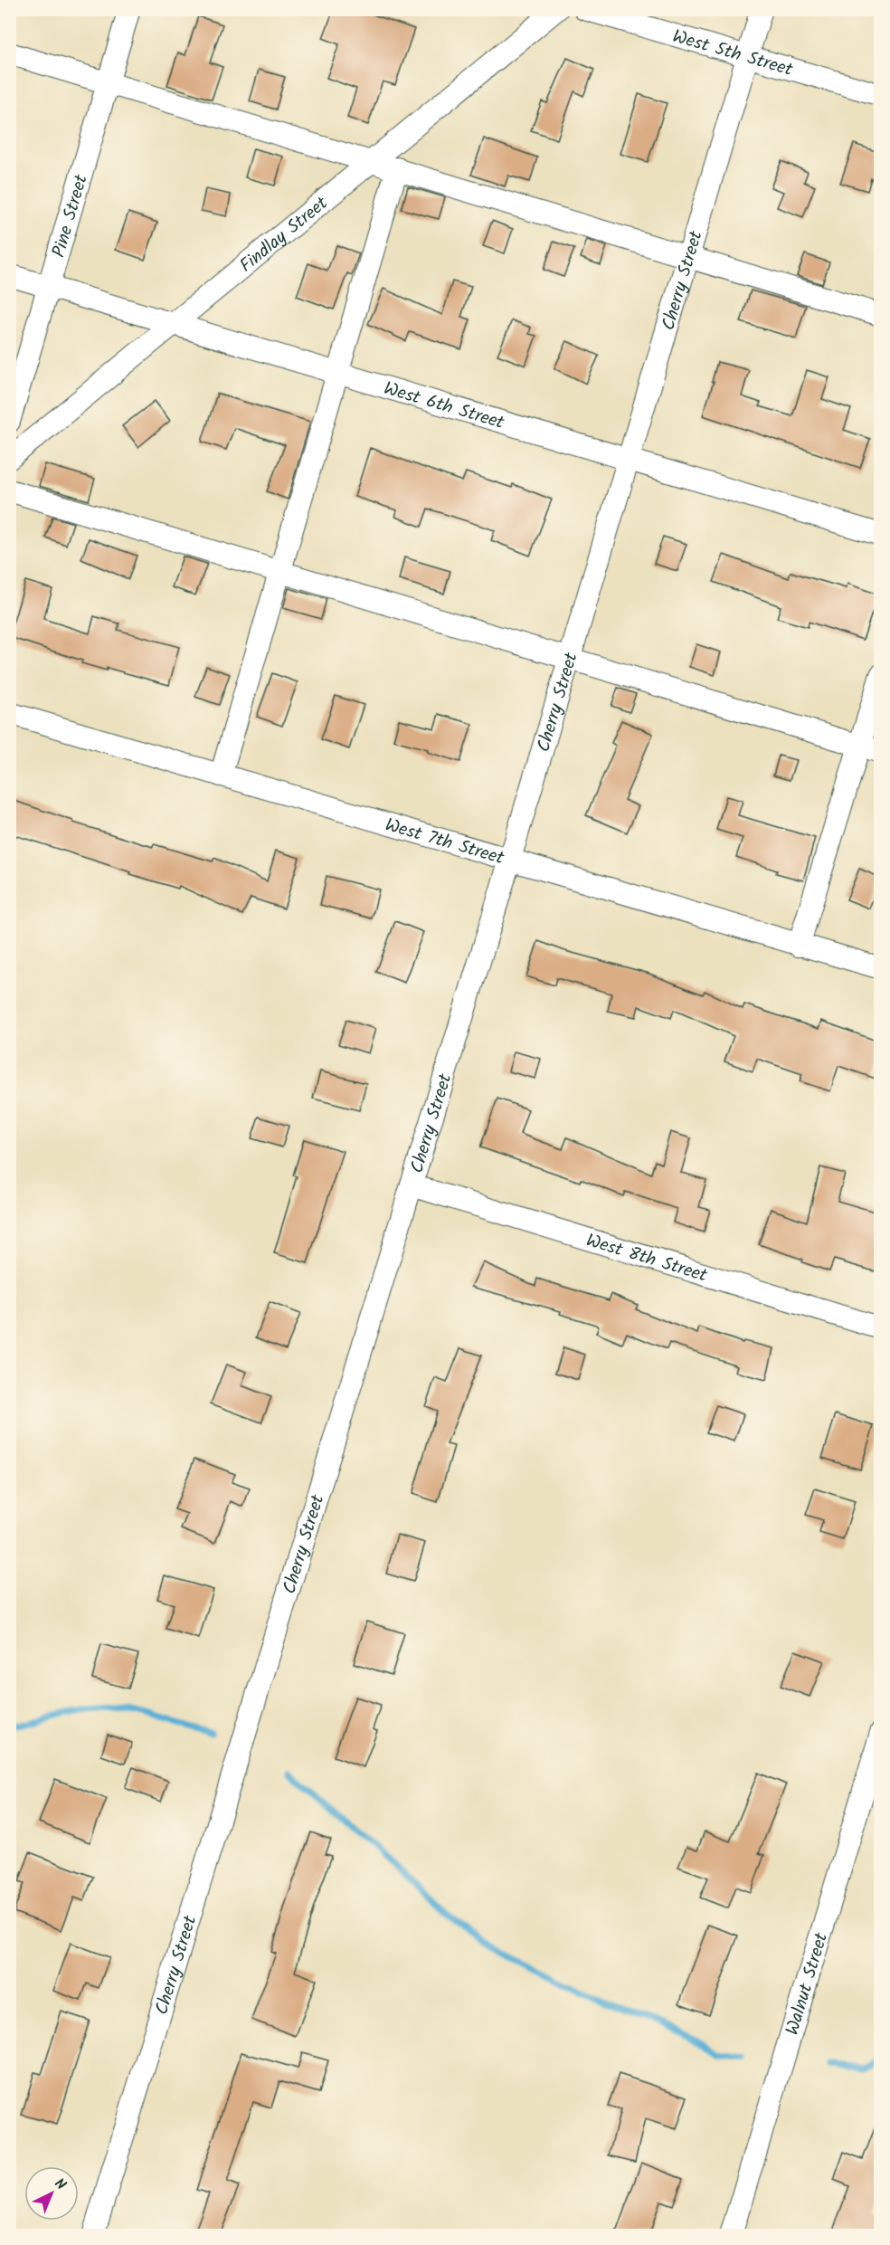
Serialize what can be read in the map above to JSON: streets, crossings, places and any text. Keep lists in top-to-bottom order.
{
  "streets": {
    "street": [
      "West 5th Street",
      "Pine Street",
      "Findlay Street",
      "Cherry Street",
      "West 6th Street",
      "West 7th Street",
      "West 8th Street",
      "Walnut Street"
    ]
  },
  "crossings": [
    ["West 5th Street", "Cherry Street"],
    ["Pine Street", "West 6th Street"],
    ["Findlay Street", "West 6th Street"],
    ["Cherry Street", "West 6th Street"],
    ["Cherry Street", "West 7th Street"],
    ["Cherry Street", "West 8th Street"]
  ],
  "north": "top right"
}
